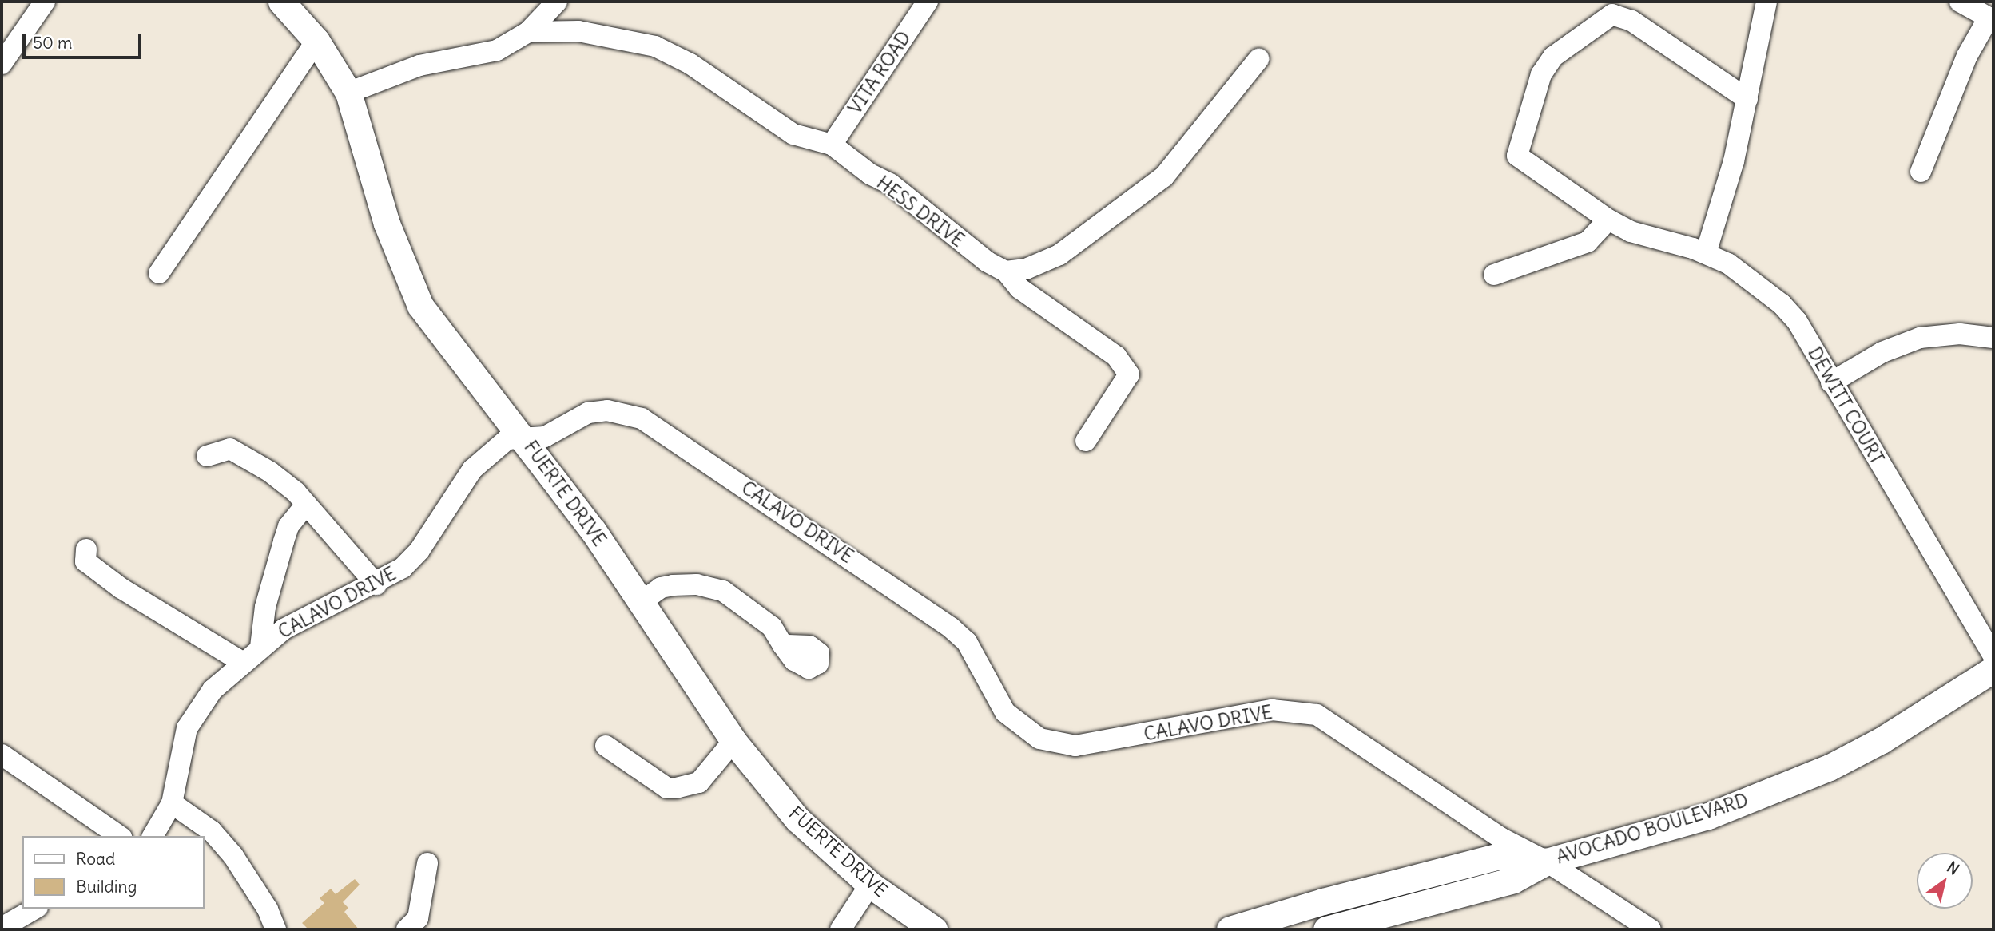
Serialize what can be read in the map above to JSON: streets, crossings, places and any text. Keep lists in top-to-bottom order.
{
  "streets": {
    "main road": ["FUERTE DRIVE", "AVOCADO BOULEVARD"],
    "street": [
      "VITA ROAD",
      "HESS DRIVE",
      "DEWITT COURT",
      "CALAVO DRIVE"
    ]
  },
  "crossings": [
    ["VITA ROAD", "HESS DRIVE"],
    ["FUERTE DRIVE", "CALAVO DRIVE"],
    ["CALAVO DRIVE", "AVOCADO BOULEVARD"]
  ],
  "legend": ["Road", "Building"],
  "scale_bar": "50 m",
  "north": "top right"
}
